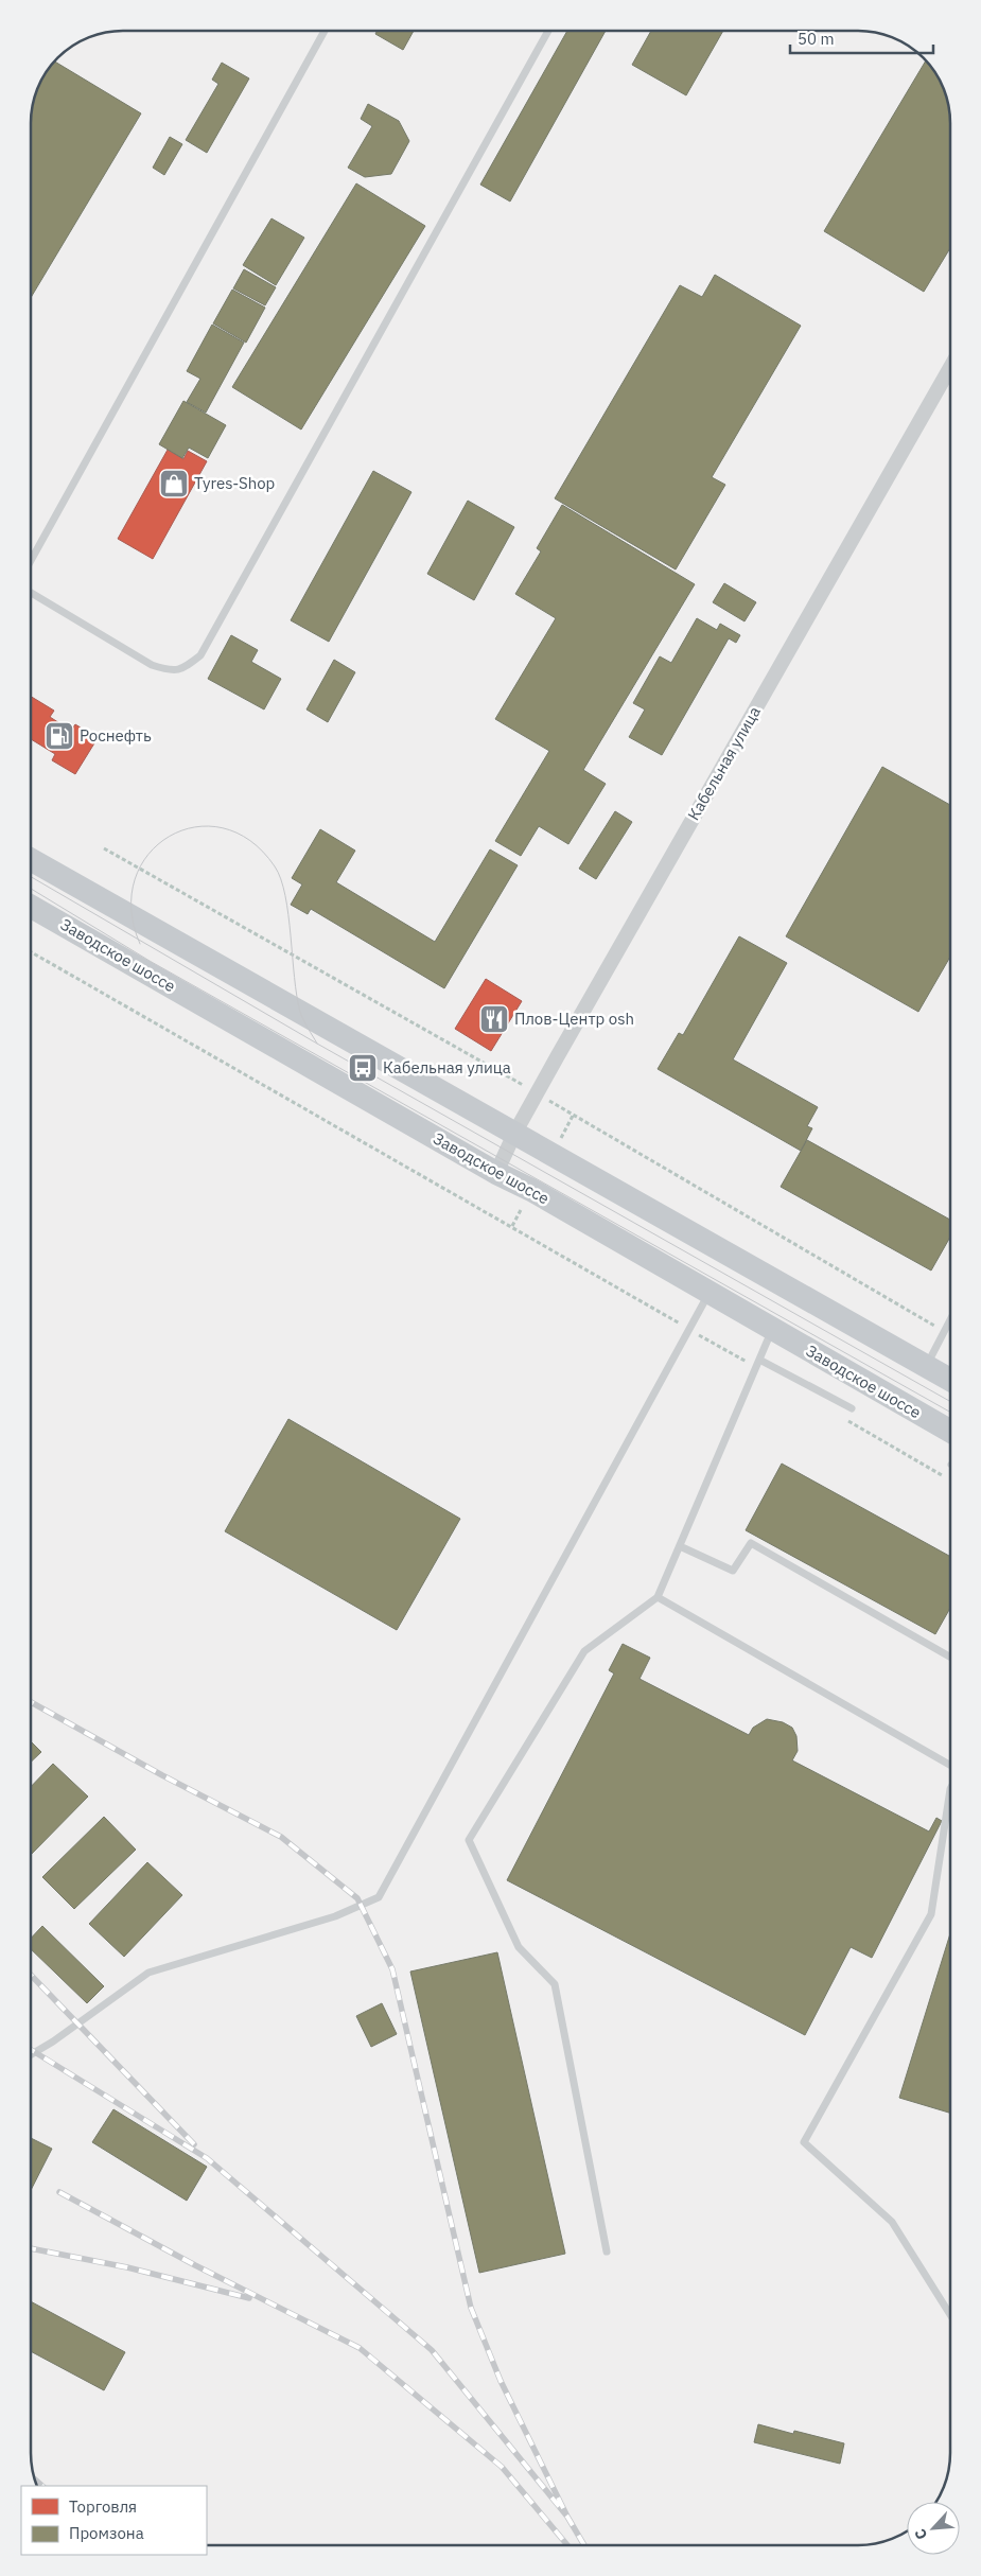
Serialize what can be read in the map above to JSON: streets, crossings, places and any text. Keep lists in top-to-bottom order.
{
  "streets": {
    "main road": ["Заводское шоссе"],
    "street": ["Кабельная улица"]
  },
  "crossings": [
    ["Кабельная улица", "Заводское шоссе"]
  ],
  "places": {
    "shop": ["Tyres-Shop"],
    "fuel station": ["Роснефть"],
    "restaurant": ["Плов-Центр osh"],
    "bus stop": ["Кабельная улица"]
  },
  "legend": ["Торговля", "Промзона"],
  "scale_bar": "50 m",
  "north": "bottom left"
}
